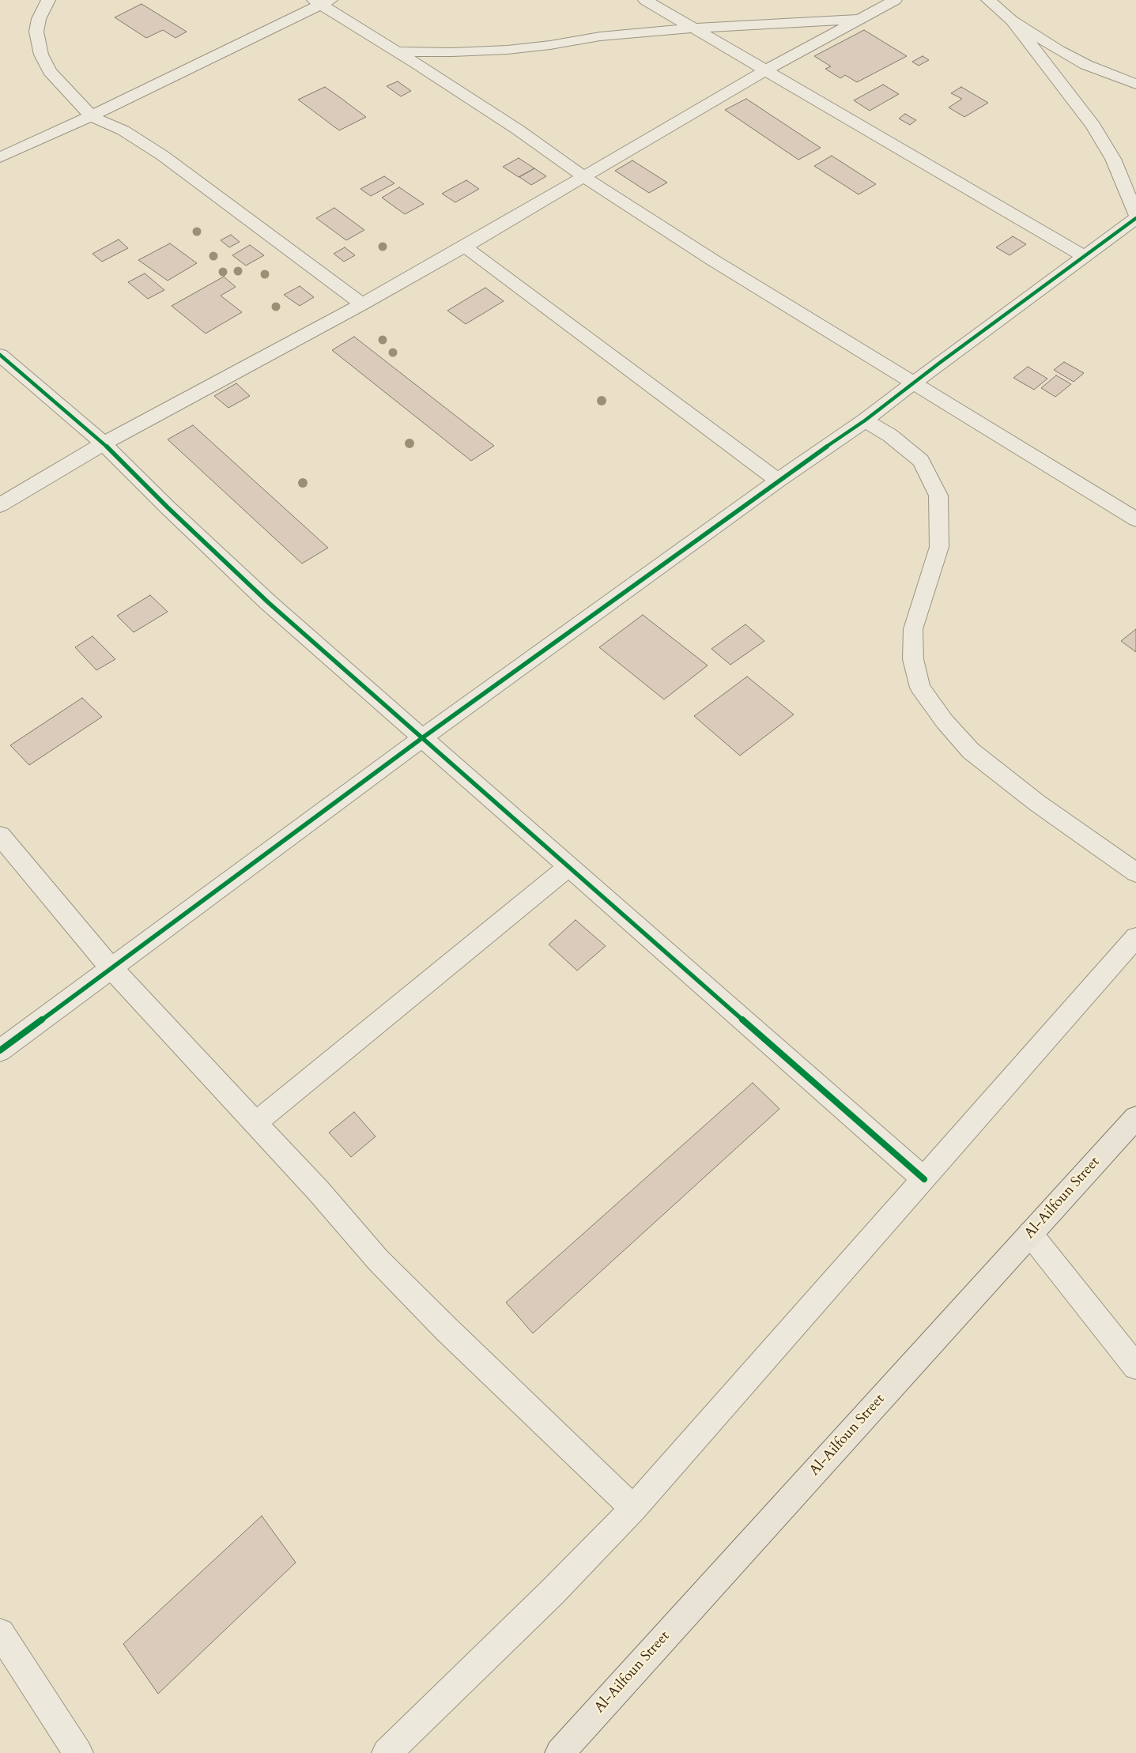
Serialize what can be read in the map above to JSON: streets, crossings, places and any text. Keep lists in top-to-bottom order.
{
  "streets": {
    "highway": ["Al-Ailfoun Street"]
  }
}
